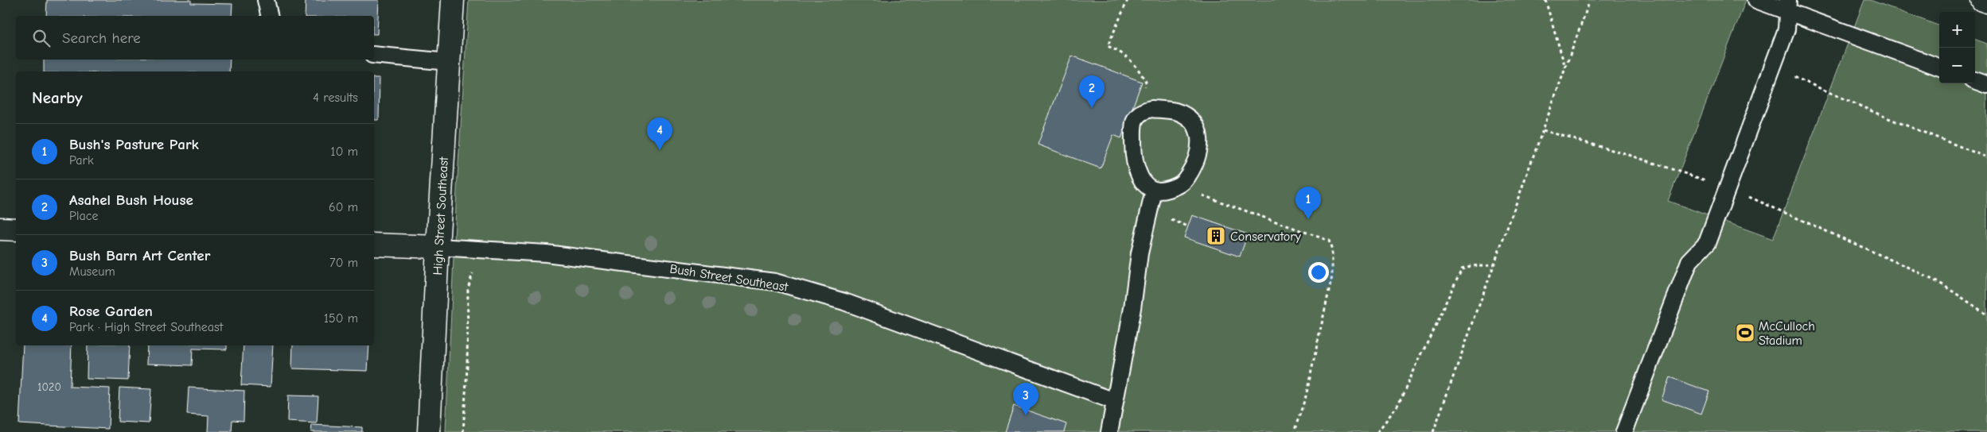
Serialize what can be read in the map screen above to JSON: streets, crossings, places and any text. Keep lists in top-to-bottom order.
{
  "streets": {
    "street": ["High Street Southeast", "Bush Street Southeast"]
  },
  "crossings": [
    ["High Street Southeast", "Bush Street Southeast"]
  ],
  "places": {
    "building": ["Conservatory"],
    "sports": ["McCulloch Stadium"]
  },
  "house_numbers": ["1020"],
  "page": {
    "map_buttons": ["+", "−"],
    "search": "Search here",
    "heading": ["Nearby", "4 results"],
    "pins": [
      "2",
      "4",
      "1",
      "3"
    ],
    "list": [
      {
        "mark": "1",
        "name": "Bush's Pasture Park",
        "note": "Park",
        "value": "10 m"
      },
      {
        "mark": "2",
        "name": "Asahel Bush House",
        "note": "Place",
        "value": "60 m"
      },
      {
        "mark": "3",
        "name": "Bush Barn Art Center",
        "note": "Museum",
        "value": "70 m"
      },
      {
        "mark": "4",
        "name": "Rose Garden",
        "note": "Park · High Street Southeast",
        "value": "150 m"
      }
    ]
  }
}
